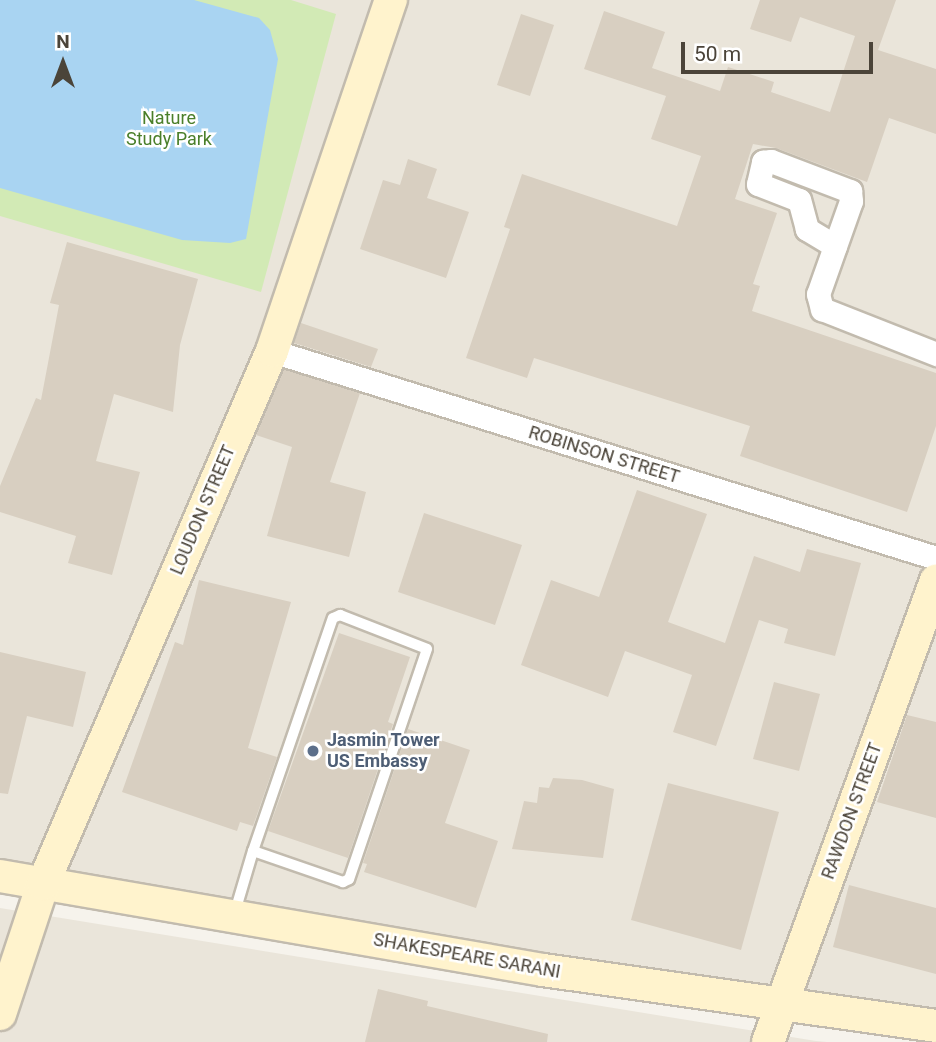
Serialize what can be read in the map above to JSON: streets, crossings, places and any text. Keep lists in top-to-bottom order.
{
  "streets": {
    "main road": ["LOUDON STREET", "RAWDON STREET", "SHAKESPEARE SARANI"],
    "street": ["ROBINSON STREET"]
  },
  "crossings": [
    ["ROBINSON STREET", "LOUDON STREET"],
    ["LOUDON STREET", "SHAKESPEARE SARANI"],
    ["RAWDON STREET", "SHAKESPEARE SARANI"]
  ],
  "parks": ["Nature Study Park"],
  "places": ["Jasmin Tower US Embassy"],
  "scale_bar": "50 m",
  "north": "top"
}
